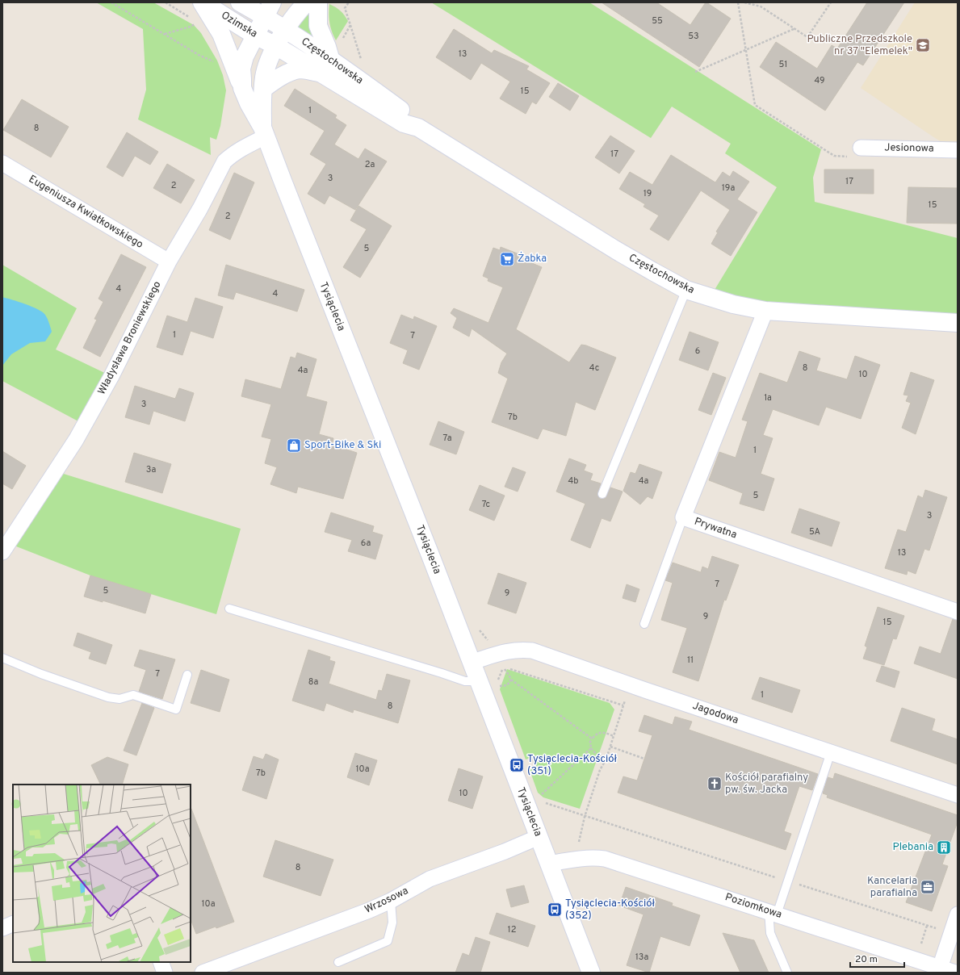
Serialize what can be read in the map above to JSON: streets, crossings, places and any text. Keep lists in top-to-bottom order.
{
  "streets": {
    "street": [
      "Ozimska",
      "Częstochowska",
      "Jesionowa",
      "Eugeniusza Kwiatkowskiego",
      "Tysiąclecia",
      "Władysława Broniewskiego",
      "Prywatna",
      "Jagodowa",
      "Wrzosowa",
      "Poziomkowa"
    ]
  },
  "crossings": [
    ["Ozimska", "Częstochowska"],
    ["Ozimska", "Tysiąclecia"],
    ["Częstochowska", "Tysiąclecia"],
    ["Częstochowska", "Prywatna"],
    ["Eugeniusza Kwiatkowskiego", "Władysława Broniewskiego"],
    ["Tysiąclecia", "Władysława Broniewskiego"],
    ["Tysiąclecia", "Jagodowa"],
    ["Tysiąclecia", "Wrzosowa"],
    ["Tysiąclecia", "Poziomkowa"]
  ],
  "places": {
    "school or university": ["Publiczne Przedszkole nr 37 \"Elemelek\""],
    "supermarket": ["Żabka"],
    "shop": ["Sport-Bike & Ski"],
    "bus stop": ["Tysiąclecia-Kościół (351)", "Tysiąclecia-Kościół (352)"],
    "church": ["Kościół parafialny pw. św. Jacka"],
    "building": ["Plebania"],
    "office": ["Kancelaria parafialna"]
  },
  "house_numbers": [
    "55",
    "53",
    "13",
    "51",
    "49",
    "15",
    "1",
    "8",
    "17",
    "2a",
    "3",
    "17",
    "2",
    "19a",
    "19",
    "15",
    "2",
    "5",
    "4",
    "4",
    "1",
    "7",
    "6",
    "4c",
    "8",
    "4a",
    "10",
    "1a",
    "3",
    "7b",
    "7a",
    "1",
    "3a",
    "4b",
    "4a",
    "5",
    "7c",
    "3",
    "5A",
    "6a",
    "13",
    "7",
    "5",
    "9",
    "9",
    "15",
    "11",
    "7",
    "8a",
    "1",
    "8",
    "10a",
    "7b",
    "10",
    "8",
    "10a",
    "12",
    "13a"
  ],
  "scale_bar": "20 m"
}
